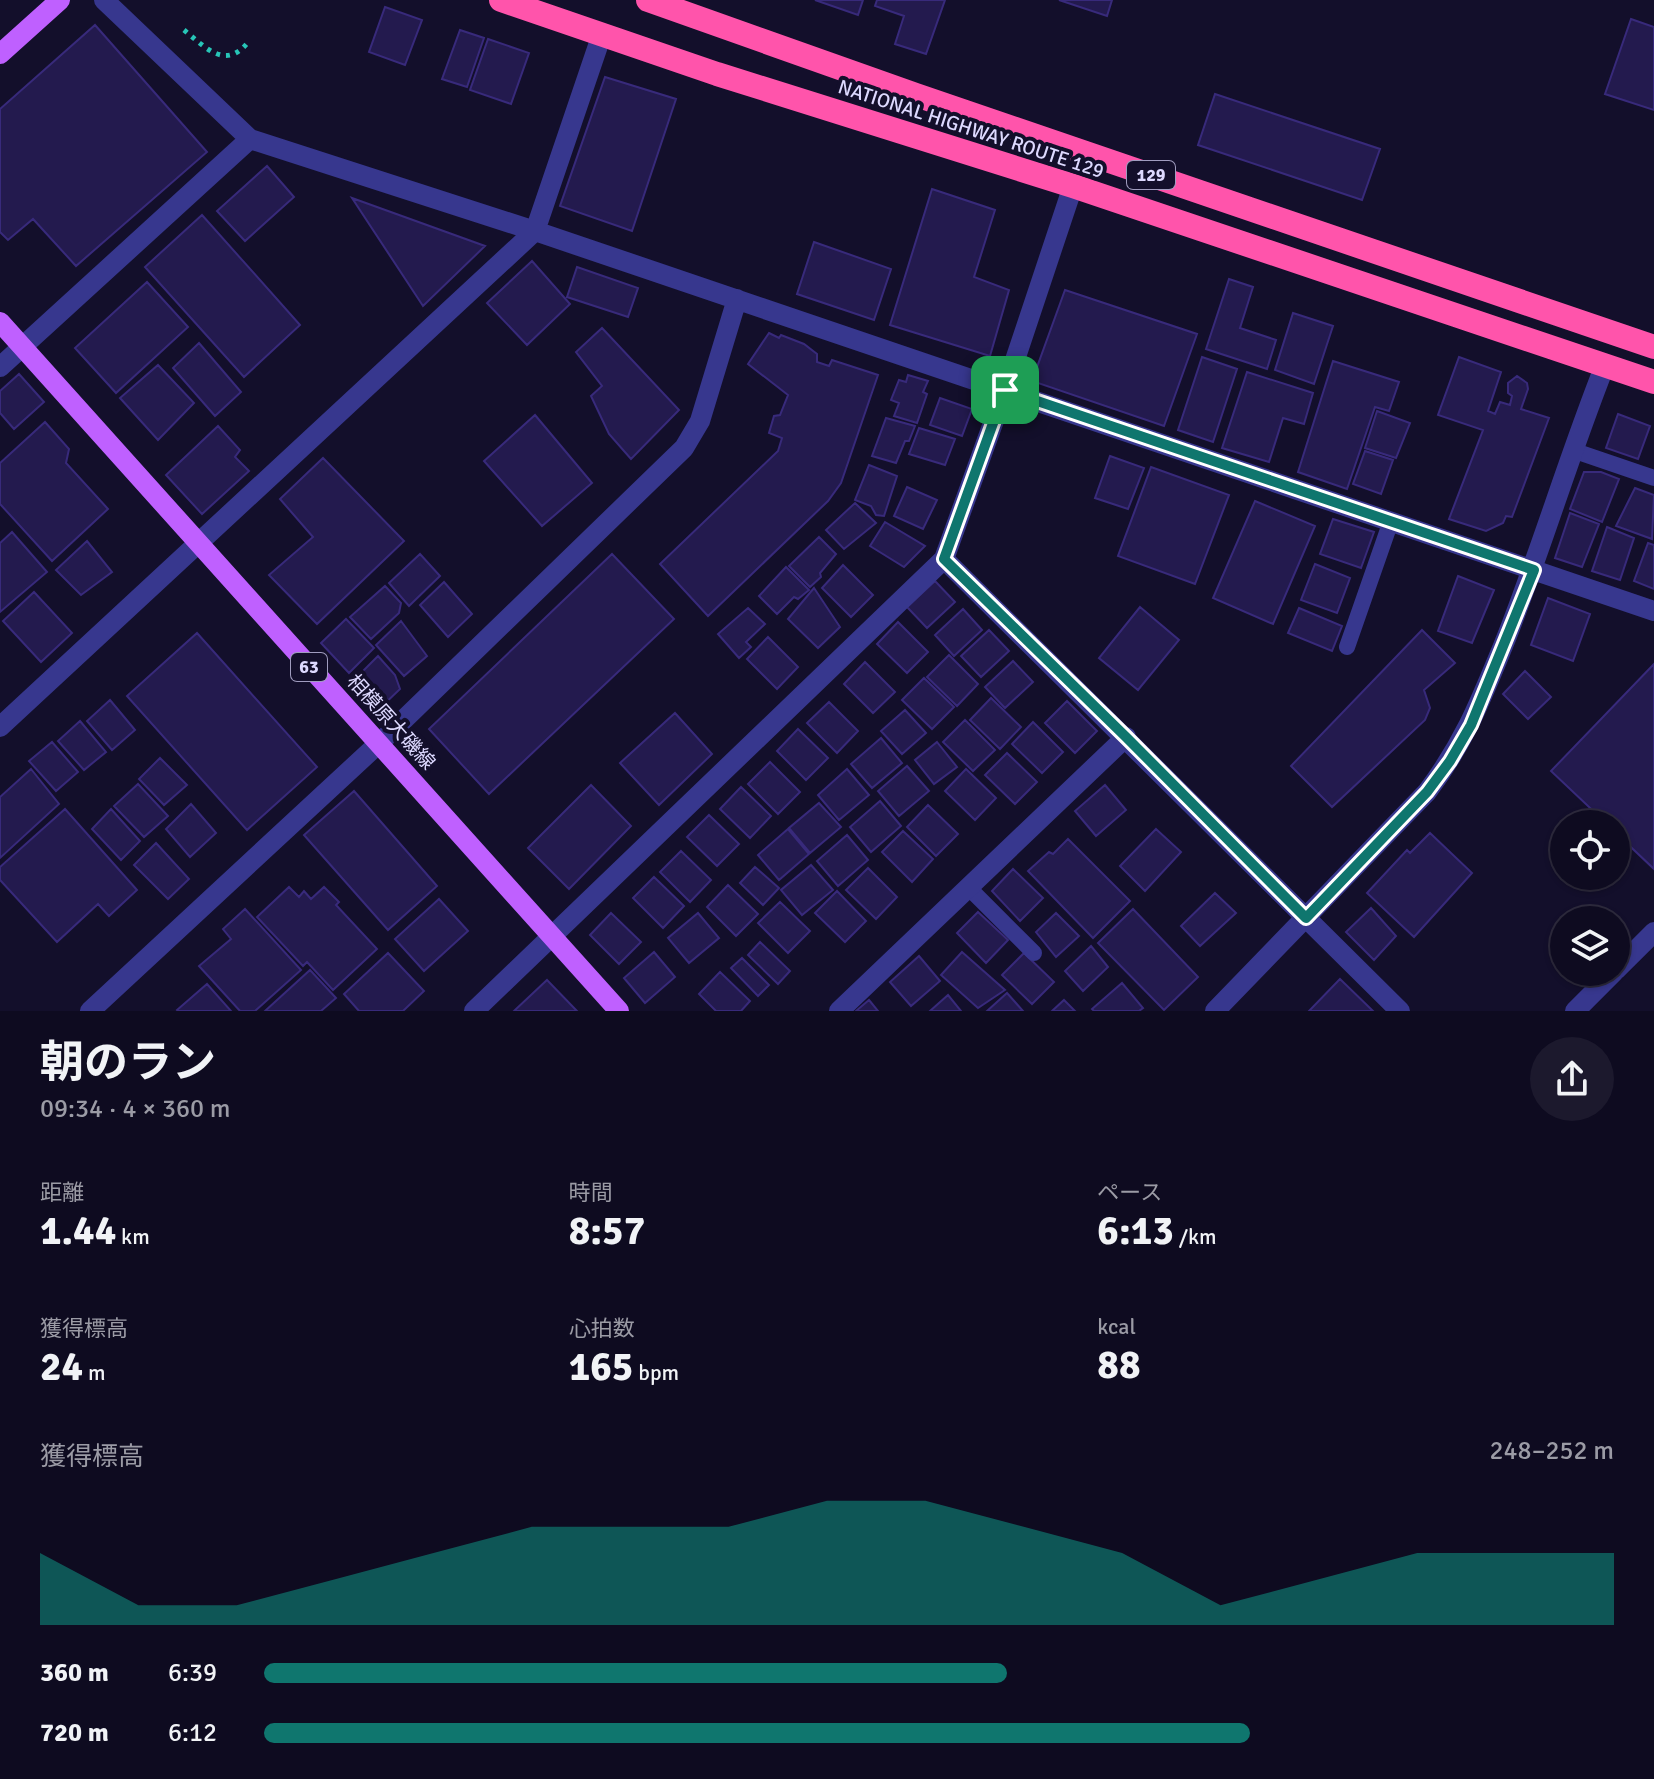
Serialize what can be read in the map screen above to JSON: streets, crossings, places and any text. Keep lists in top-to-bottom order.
{
  "streets": {
    "highway": ["NATIONAL HIGHWAY ROUTE 129", "129"],
    "main road": ["63", "相模原大磯線"]
  },
  "page": {
    "heading": ["朝のラン", "09:34 · 4 × 360 m"],
    "stats": [
      ["距離", "1.44 km"],
      ["時間", "8:57"],
      ["ペース", "6:13 /km"],
      ["獲得標高", "24 m"],
      ["心拍数", "165 bpm"],
      ["kcal", "88"]
    ],
    "chart": ["獲得標高", "248–252 m"],
    "list": [
      {
        "name": "360 m",
        "note": "6:39"
      },
      {
        "name": "720 m",
        "note": "6:12"
      }
    ]
  }
}
